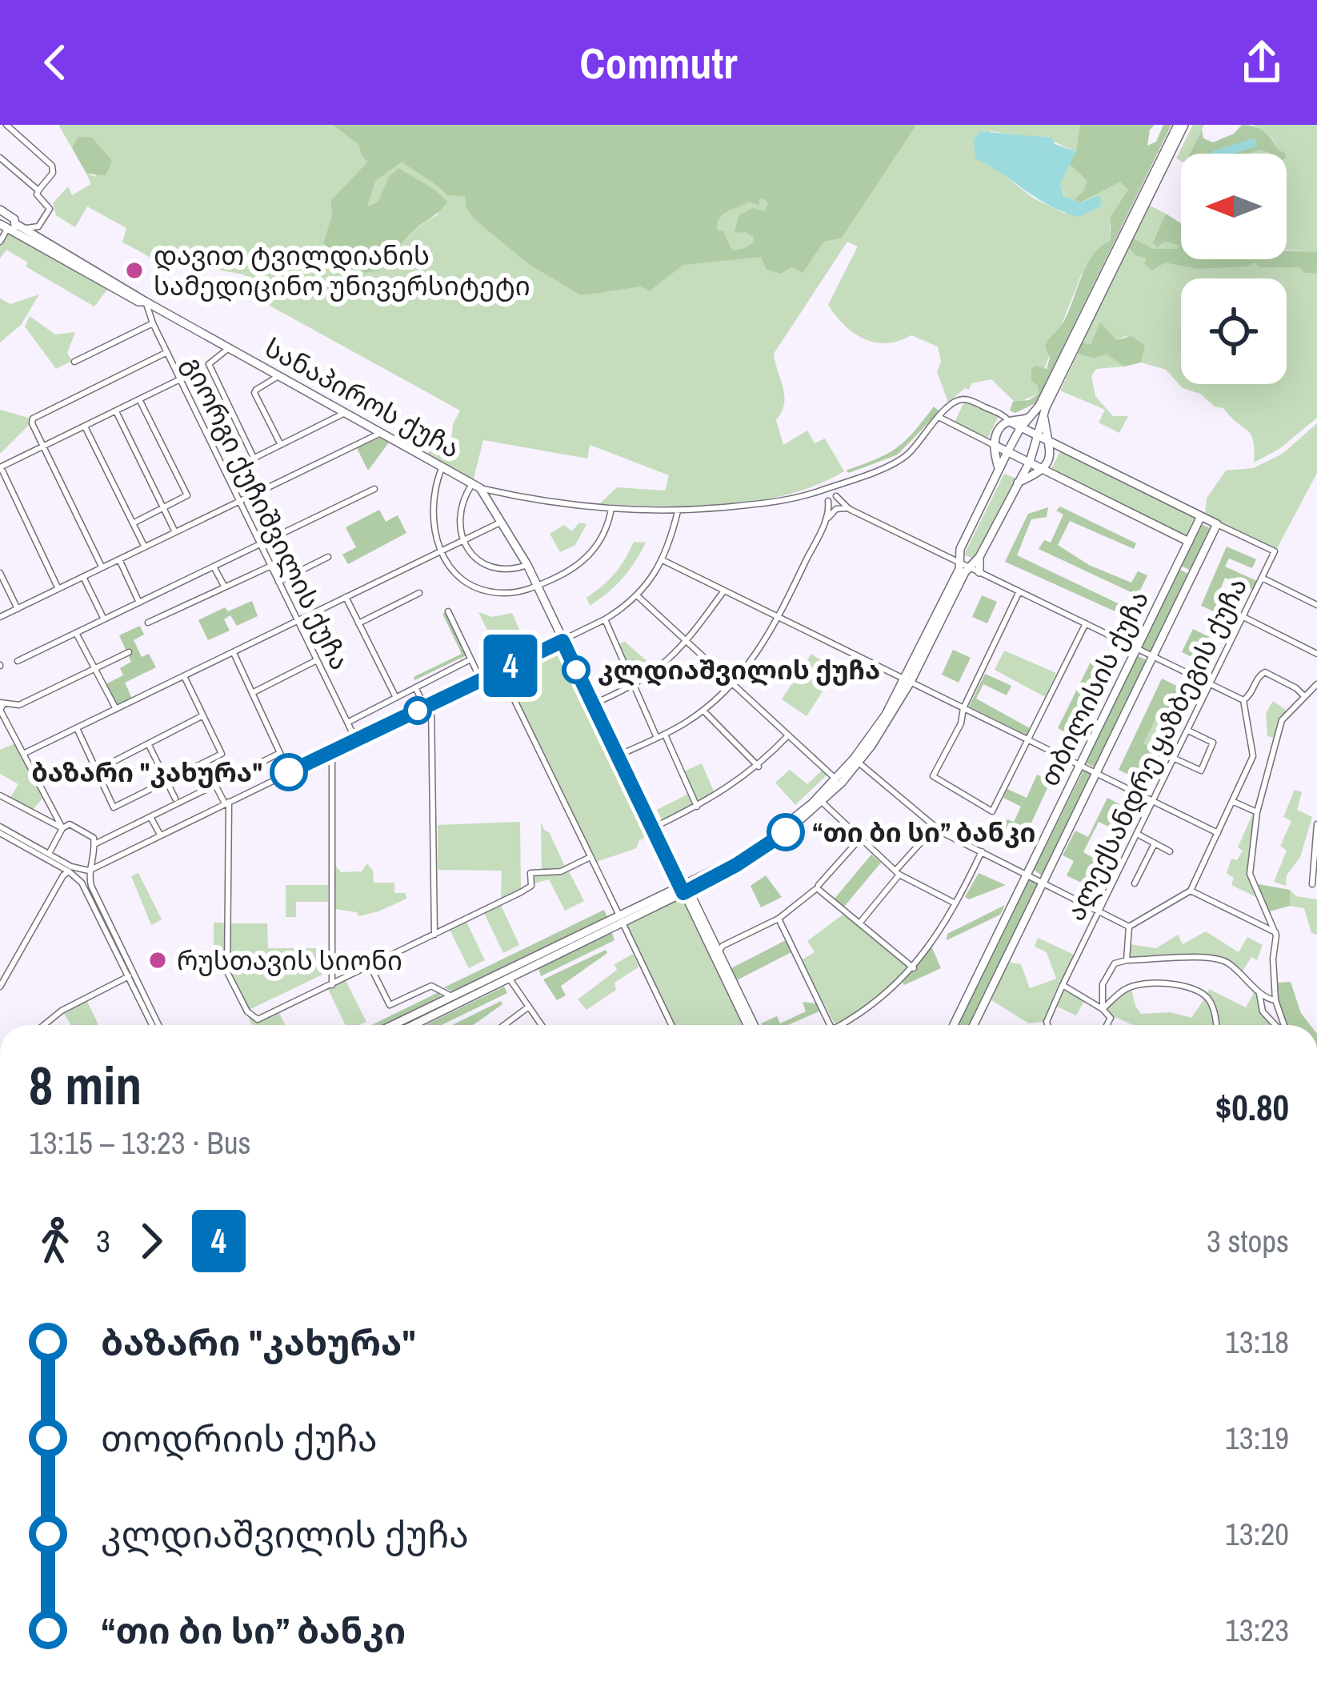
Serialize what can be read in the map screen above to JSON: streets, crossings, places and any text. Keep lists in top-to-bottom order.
{
  "streets": {
    "main road": ["სანაპიროს ქუჩა", "თბილისის ქუჩა"],
    "street": ["გიორგი ქუჩიშვილის ქუჩა", "ალექსანდრე ყაზბეგის ქუჩა"]
  },
  "crossings": [
    ["სანაპიროს ქუჩა", "გიორგი ქუჩიშვილის ქუჩა"],
    ["თბილისის ქუჩა", "ალექსანდრე ყაზბეგის ქუჩა"]
  ],
  "places": [
    "დავით ტვილდიანის სამედიცინო უნივერსიტეტი",
    "კლდიაშვილის ქუჩა",
    "ბაზარი \"კახურა\"",
    "“თი ბი სი” ბანკი",
    "რუსთავის სიონი"
  ],
  "lines": ["bus line 4"],
  "north": "left",
  "page": {
    "header": "Commutr",
    "on_map": "4",
    "heading": ["8 min", "13:15 – 13:23 · Bus", "$0.80"],
    "legs": ["3", "4", "3 stops"],
    "list": [
      {
        "name": "ბაზარი \"კახურა\"",
        "value": "13:18"
      },
      {
        "name": "თოდრიის ქუჩა",
        "value": "13:19"
      },
      {
        "name": "კლდიაშვილის ქუჩა",
        "value": "13:20"
      },
      {
        "name": "“თი ბი სი” ბანკი",
        "value": "13:23"
      }
    ]
  }
}
